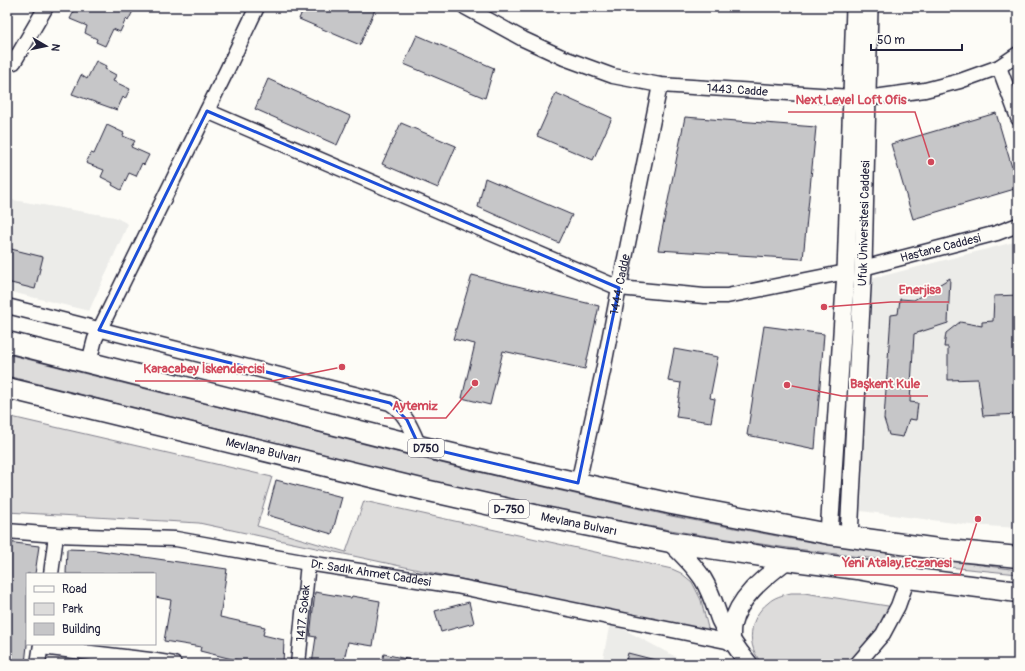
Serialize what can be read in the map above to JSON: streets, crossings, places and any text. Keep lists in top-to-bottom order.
{
  "streets": {
    "highway": ["D750", "Mevlana Bulvarı", "D-750"],
    "main road": ["Ufuk Üniversitesi Caddesi"],
    "street": [
      "1443. Cadde",
      "Hastane Caddesi",
      "1444. Cadde",
      "Dr. Sadık Ahmet Caddesi",
      "1417. Sokak"
    ]
  },
  "crossings": [
    ["1443. Cadde", "Ufuk Üniversitesi Caddesi"],
    ["1443. Cadde", "1444. Cadde"],
    ["Ufuk Üniversitesi Caddesi", "Hastane Caddesi"],
    ["Ufuk Üniversitesi Caddesi", "D750"],
    ["Hastane Caddesi", "1444. Cadde"],
    ["1444. Cadde", "D750"],
    ["Dr. Sadık Ahmet Caddesi", "1417. Sokak"]
  ],
  "places": [
    "Next Level Loft Ofis",
    "Enerjisa",
    "Karacabey İskendercisi",
    "Aytemiz",
    "Başkent Kule",
    "Yeni Atalay Eczanesi"
  ],
  "legend": ["Road", "Park", "Building"],
  "scale_bar": "50 m",
  "north": "right"
}
